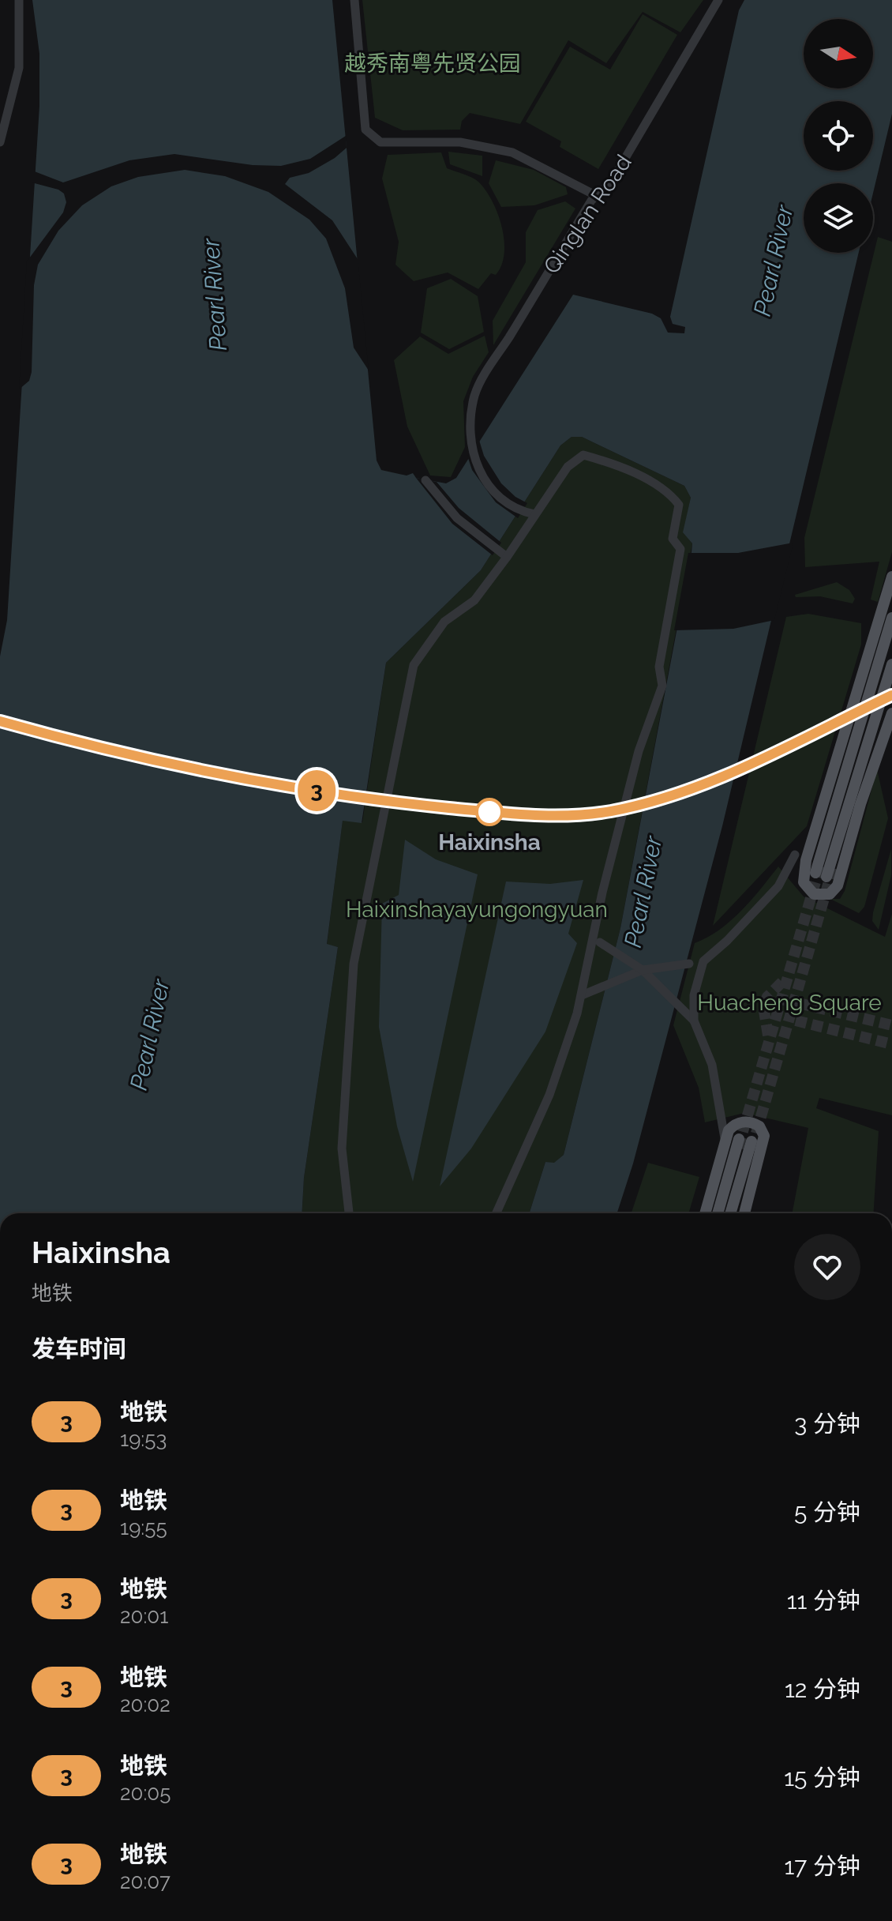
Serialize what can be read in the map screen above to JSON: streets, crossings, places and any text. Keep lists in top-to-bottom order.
{
  "streets": {
    "street": ["Qinglan Road"]
  },
  "water": ["Pearl River"],
  "parks": ["越秀南粤先贤公园", "Haixinshayayungongyuan", "Huacheng Square"],
  "places": ["Haixinsha"],
  "lines": ["metro line 3"],
  "north": "right",
  "page": {
    "on_map": "3",
    "heading": [
      ["Haixinsha", "地铁"],
      "发车时间"
    ],
    "list": [
      {
        "mark": "3",
        "name": "地铁",
        "note": "19:53",
        "value": "3 分钟"
      },
      {
        "mark": "3",
        "name": "地铁",
        "note": "19:55",
        "value": "5 分钟"
      },
      {
        "mark": "3",
        "name": "地铁",
        "note": "20:01",
        "value": "11 分钟"
      },
      {
        "mark": "3",
        "name": "地铁",
        "note": "20:02",
        "value": "12 分钟"
      },
      {
        "mark": "3",
        "name": "地铁",
        "note": "20:05",
        "value": "15 分钟"
      },
      {
        "mark": "3",
        "name": "地铁",
        "note": "20:07",
        "value": "17 分钟"
      }
    ]
  }
}
